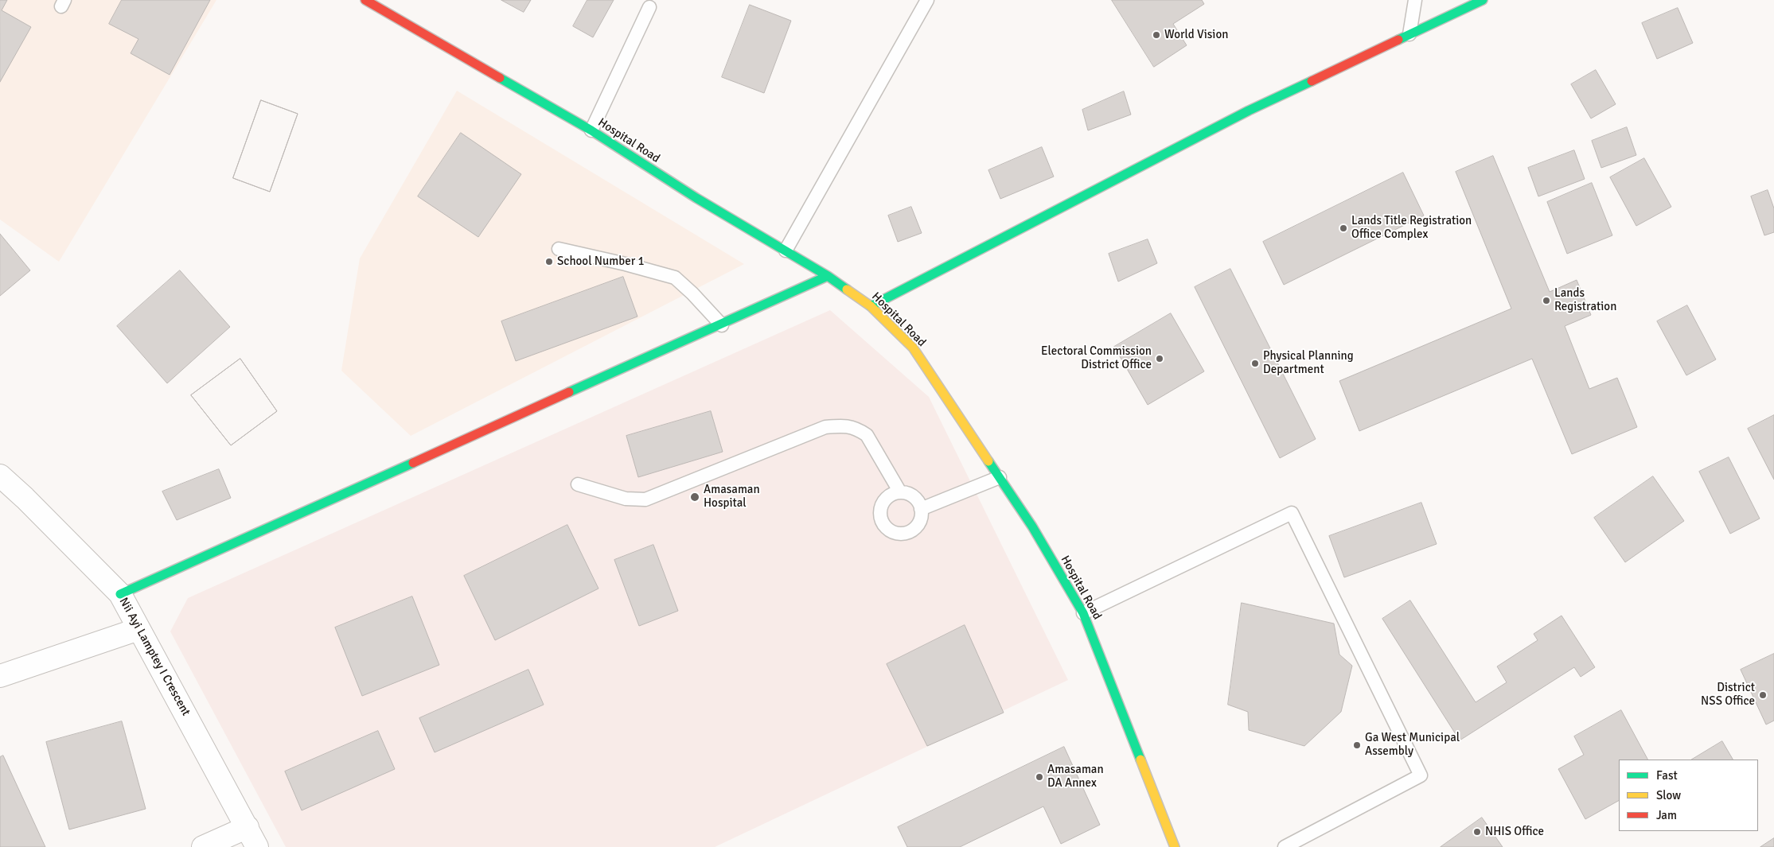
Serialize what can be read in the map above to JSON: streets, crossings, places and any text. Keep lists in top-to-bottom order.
{
  "streets": {
    "street": ["Hospital Road", "Nii Ayi Lamptey I Crescent"]
  },
  "places": [
    "World Vision",
    "Lands Title Registration Office Complex",
    "School Number 1",
    "Lands Registration",
    "Electoral Commission District Office",
    "Physical Planning Department",
    "Amasaman Hospital",
    "District NSS Office",
    "Ga West Municipal Assembly",
    "Amasaman DA Annex",
    "NHIS Office"
  ],
  "legend": ["Fast", "Slow", "Jam"]
}
